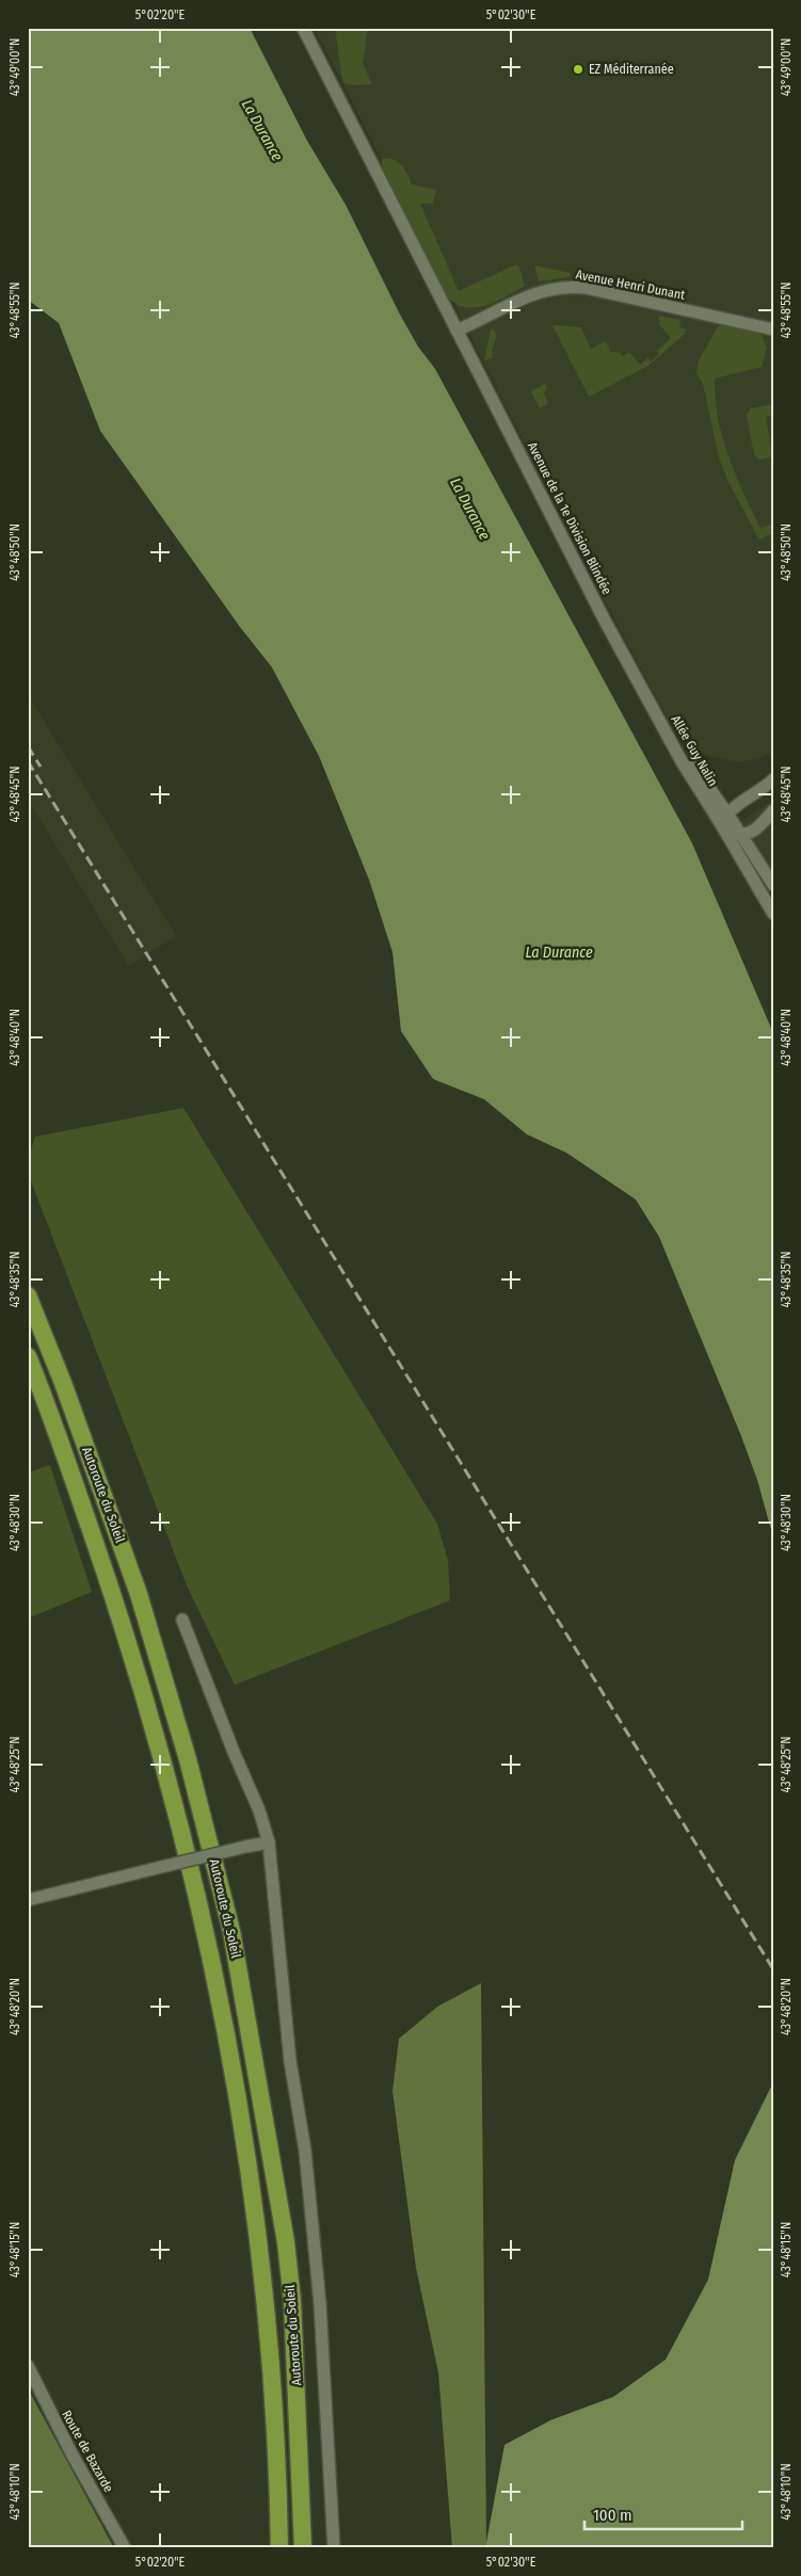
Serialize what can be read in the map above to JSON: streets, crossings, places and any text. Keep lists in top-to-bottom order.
{
  "streets": {
    "highway": ["Autoroute du Soleil"],
    "street": [
      "Avenue Henri Dunant",
      "Avenue de la 1e Division Blindée",
      "Allée Guy Nalin",
      "Route de Bazarde"
    ]
  },
  "crossings": [
    ["Avenue Henri Dunant", "Avenue de la 1e Division Blindée"],
    ["Avenue de la 1e Division Blindée", "Allée Guy Nalin"]
  ],
  "water": ["La Durance"],
  "places": ["EZ Méditerranée"],
  "scale_bar": "100 m",
  "coordinates": [
    "5°02'20\"E",
    "5°02'30\"E",
    "43°49'00\"N",
    "43°48'55\"N",
    "43°48'50\"N",
    "43°48'45\"N",
    "43°48'40\"N",
    "43°48'35\"N",
    "43°48'30\"N",
    "43°48'25\"N",
    "43°48'20\"N",
    "43°48'15\"N",
    "43°48'10\"N"
  ]
}
